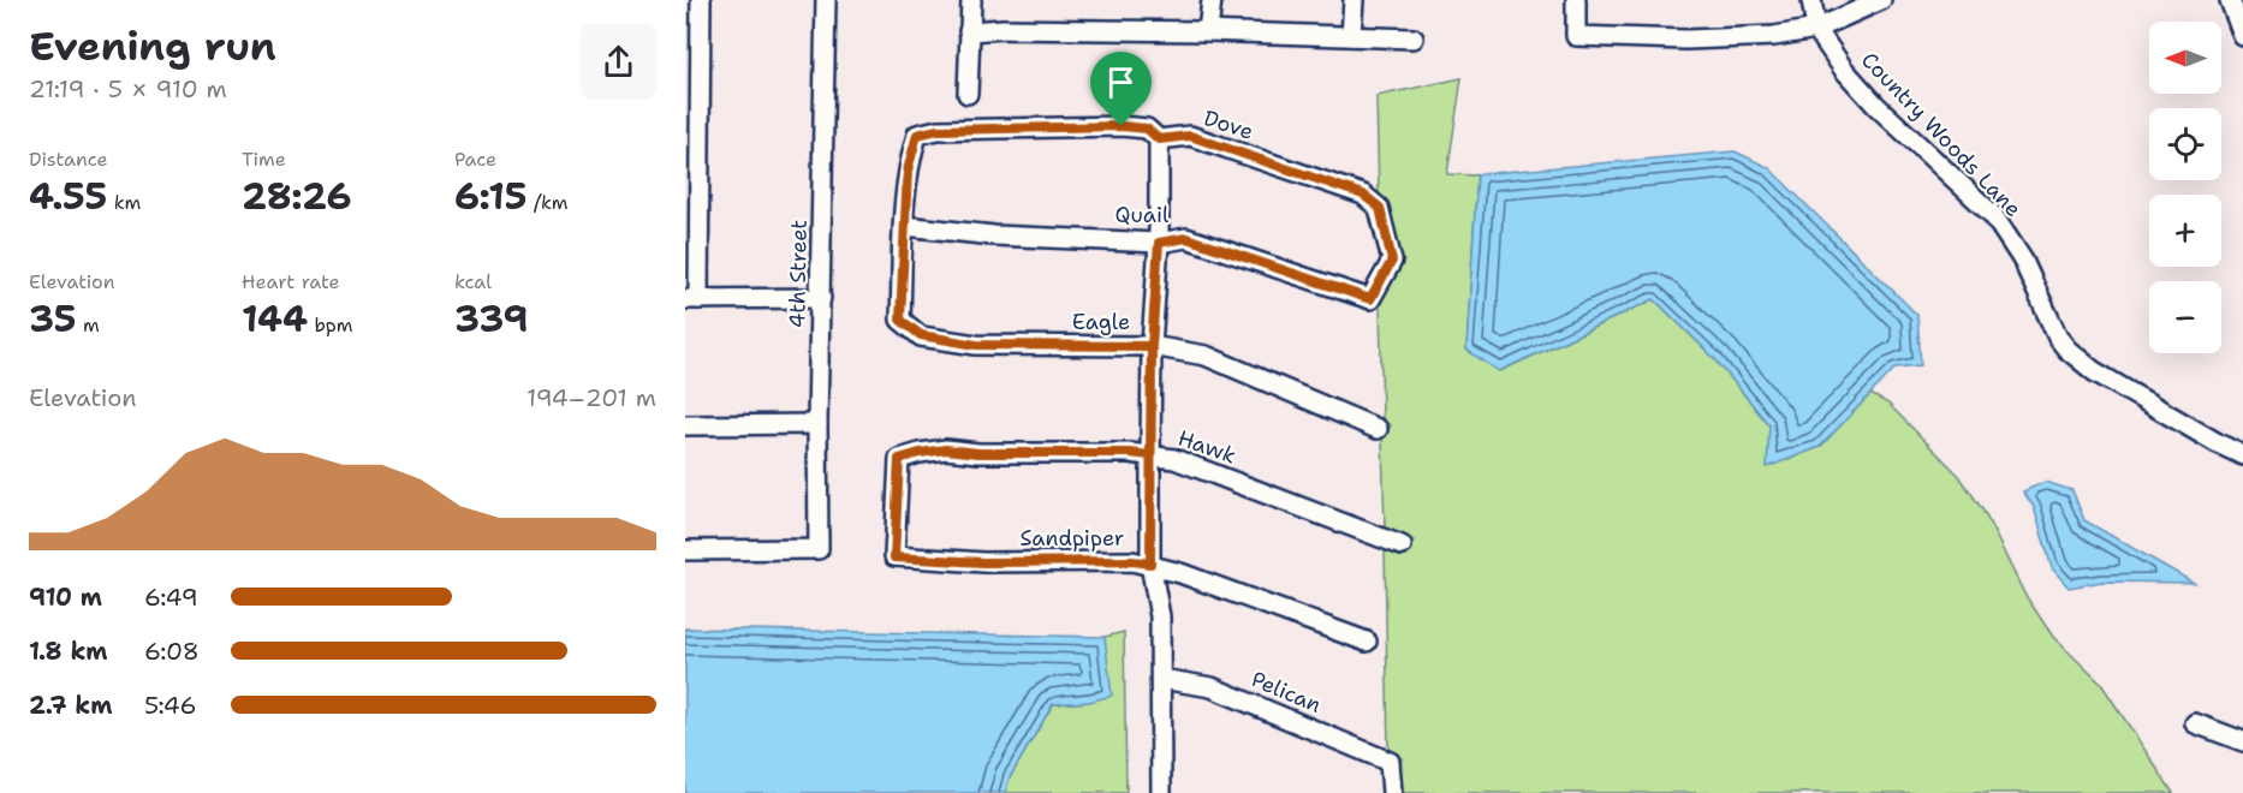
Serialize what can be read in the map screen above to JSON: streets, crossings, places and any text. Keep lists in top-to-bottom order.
{
  "streets": {
    "street": [
      "Dove",
      "Country Woods Lane",
      "Quail",
      "4th Street",
      "Eagle",
      "Hawk",
      "Sandpiper",
      "Pelican"
    ]
  },
  "crossings": [
    ["Dove", "Quail"],
    ["Dove", "Eagle"],
    ["Quail", "Eagle"],
    ["Hawk", "Sandpiper"]
  ],
  "north": "left",
  "page": {
    "heading": ["Evening run", "21:19 · 5 × 910 m"],
    "map_buttons": ["+", "−"],
    "stats": [
      ["Distance", "4.55 km"],
      ["Time", "28:26"],
      ["Pace", "6:15 /km"],
      ["Elevation", "35 m"],
      ["Heart rate", "144 bpm"],
      ["kcal", "339"]
    ],
    "chart": ["Elevation", "194–201 m"],
    "list": [
      {
        "name": "910 m",
        "note": "6:49"
      },
      {
        "name": "1.8 km",
        "note": "6:08"
      },
      {
        "name": "2.7 km",
        "note": "5:46"
      }
    ]
  }
}
